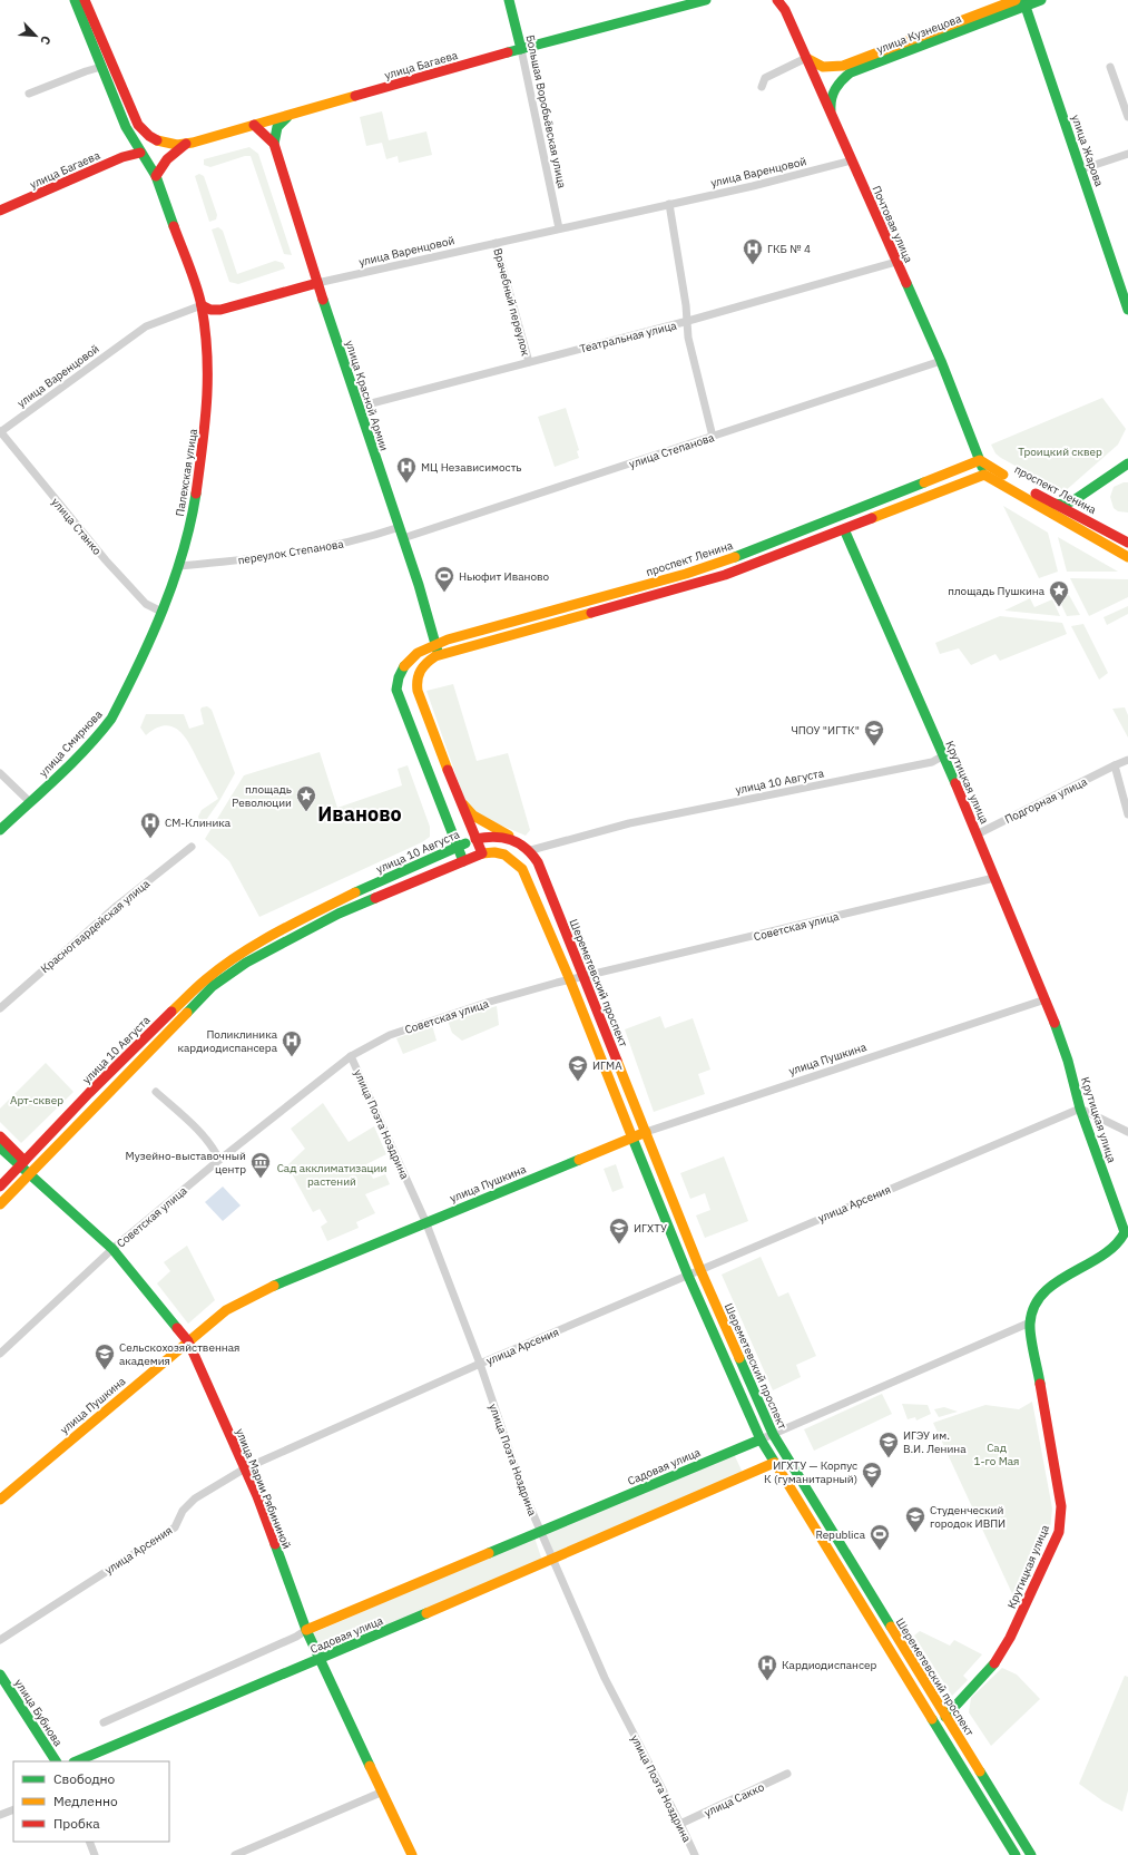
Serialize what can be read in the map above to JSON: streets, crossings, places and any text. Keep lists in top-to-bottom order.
{
  "streets": {
    "main road": [
      "улица Кузнецова",
      "улица Багаева",
      "Большая Воробьёвская улица",
      "улица Жарова",
      "улица Варенцовой",
      "Почтовая улица",
      "улица Красной Армии",
      "Палехская улица",
      "проспект Ленина",
      "улица Смирнова",
      "улица 10 Августа",
      "Крутицкая улица",
      "Шереметевский проспект",
      "улица Пушкина",
      "Садовая улица",
      "улица Марии Рябининой",
      "улица Бубнова"
    ],
    "street": [
      "Врачебный переулок",
      "Театральная улица",
      "улица Степанова",
      "улица Станко",
      "переулок Степанова",
      "Подгорная улица",
      "Красногвардейская улица",
      "Советская улица",
      "улица Поэта Ноздрина",
      "улица Арсения",
      "улица Сакко"
    ]
  },
  "crossings": [
    ["улица Кузнецова", "улица Жарова"],
    ["улица Кузнецова", "Почтовая улица"],
    ["улица Багаева", "Большая Воробьёвская улица"],
    ["улица Багаева", "Палехская улица"],
    ["Большая Воробьёвская улица", "улица Варенцовой"],
    ["улица Варенцовой", "Почтовая улица"],
    ["улица Варенцовой", "Врачебный переулок"],
    ["улица Варенцовой", "улица Красной Армии"],
    ["улица Варенцовой", "Палехская улица"],
    ["улица Варенцовой", "улица Станко"],
    ["Почтовая улица", "Театральная улица"],
    ["Почтовая улица", "улица Степанова"],
    ["Почтовая улица", "проспект Ленина"],
    ["Врачебный переулок", "Театральная улица"],
    ["Театральная улица", "улица Красной Армии"],
    ["улица Красной Армии", "улица Степанова"],
    ["улица Красной Армии", "проспект Ленина"],
    ["улица Красной Армии", "переулок Степанова"],
    ["Палехская улица", "улица Станко"],
    ["Палехская улица", "переулок Степанова"],
    ["Палехская улица", "улица Смирнова"],
    ["проспект Ленина", "улица 10 Августа"],
    ["улица Станко", "улица Смирнова"],
    ["улица 10 Августа", "Крутицкая улица"],
    ["улица 10 Августа", "Шереметевский проспект"],
    ["улица 10 Августа", "улица Марии Рябининой"],
    ["Крутицкая улица", "Подгорная улица"],
    ["Крутицкая улица", "Советская улица"],
    ["Крутицкая улица", "Шереметевский проспект"],
    ["Крутицкая улица", "улица Пушкина"],
    ["Крутицкая улица", "улица Арсения"],
    ["Крутицкая улица", "Садовая улица"],
    ["Советская улица", "Шереметевский проспект"],
    ["Советская улица", "улица Поэта Ноздрина"],
    ["Советская улица", "улица Марии Рябининой"],
    ["Шереметевский проспект", "улица Пушкина"],
    ["Шереметевский проспект", "улица Арсения"],
    ["Шереметевский проспект", "Садовая улица"],
    ["улица Пушкина", "улица Поэта Ноздрина"],
    ["улица Пушкина", "улица Марии Рябининой"],
    ["улица Поэта Ноздрина", "улица Арсения"],
    ["улица Поэта Ноздрина", "Садовая улица"],
    ["улица Поэта Ноздрина", "улица Сакко"],
    ["улица Арсения", "улица Марии Рябининой"],
    ["Садовая улица", "улица Марии Рябининой"]
  ],
  "districts": ["Иваново"],
  "parks": [
    "Троицкий сквер",
    "Арт-сквер",
    "Сад акклиматизации растений",
    "Сад 1-го Мая"
  ],
  "places": {
    "hospital": [
      "ГКБ № 4",
      "МЦ Независимость",
      "СМ-Клиника",
      "Поликлиника кардиодиспансера",
      "Кардиодиспансер"
    ],
    "sports": ["Ньюфит Иваново", "Republica"],
    "place": ["площадь Пушкина", "площадь Революции"],
    "school or university": [
      "ЧПОУ \"ИГТК\"",
      "ИГМА",
      "ИГХТУ",
      "Сельскохозяйственная академия",
      "ИГЭУ им. В.И. Ленина",
      "ИГХТУ — Корпус К (гуманитарный)",
      "Студенческий городок ИВПИ"
    ],
    "museum": ["Музейно-выставочный центр"]
  },
  "legend": ["Свободно", "Медленно", "Пробка"],
  "north": "bottom right"
}
